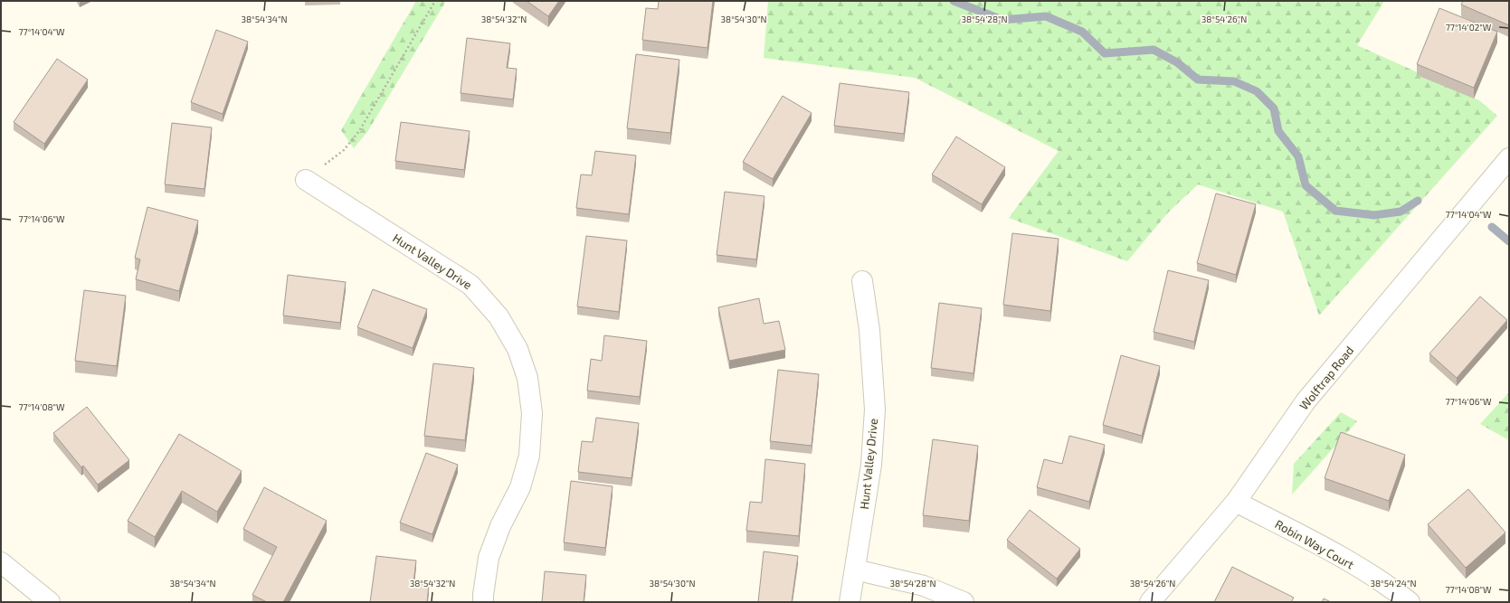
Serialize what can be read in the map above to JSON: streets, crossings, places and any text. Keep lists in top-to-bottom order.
{
  "streets": {
    "street": ["Hunt Valley Drive", "Wolftrap Road", "Robin Way Court"]
  },
  "crossings": [
    ["Wolftrap Road", "Robin Way Court"]
  ],
  "coordinates": [
    "38°54'34\"N",
    "38°54'32\"N",
    "38°54'30\"N",
    "38°54'28\"N",
    "38°54'26\"N",
    "77°14'02\"W",
    "77°14'04\"W",
    "77°14'06\"W",
    "77°14'08\"W",
    "38°54'24\"N"
  ]
}
